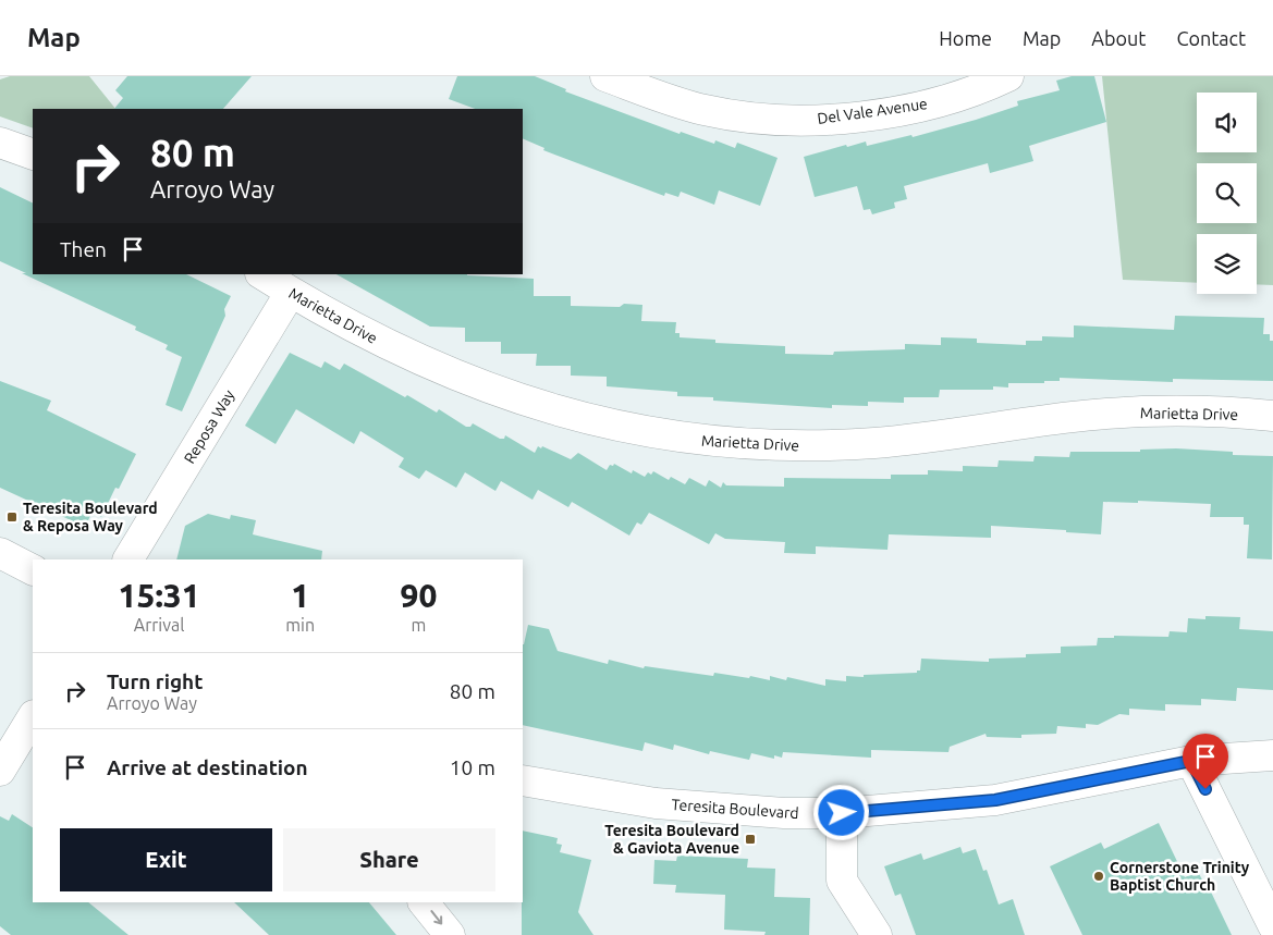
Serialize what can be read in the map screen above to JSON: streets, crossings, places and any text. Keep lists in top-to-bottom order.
{
  "streets": {
    "street": [
      "Del Vale Avenue",
      "Marietta Drive",
      "Reposa Way",
      "Teresita Boulevard"
    ]
  },
  "crossings": [
    ["Marietta Drive", "Reposa Way"]
  ],
  "places": {
    "transit": ["Teresita Boulevard & Reposa Way", "Teresita Boulevard & Gaviota Avenue"],
    "other": ["Cornerstone Trinity Baptist Church"]
  },
  "page": {
    "header": "Map",
    "nav": [
      "Home",
      "Map",
      "About",
      "Contact"
    ],
    "turn": ["80 m", "Arroyo Way"],
    "then": "Then",
    "eta": [
      "15:31",
      "Arrival",
      "1",
      "min",
      "90",
      "m"
    ],
    "list": [
      {
        "name": "Turn right",
        "note": "Arroyo Way",
        "value": "80 m"
      },
      {
        "name": "Arrive at destination",
        "value": "10 m"
      }
    ],
    "buttons": ["Exit", "Share"]
  }
}
